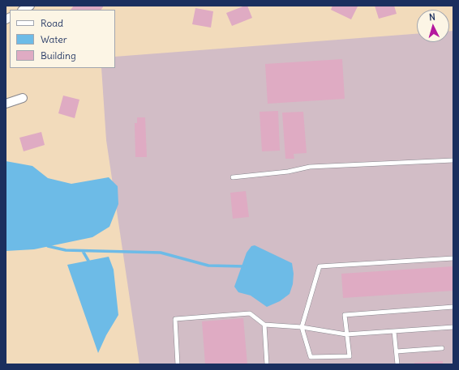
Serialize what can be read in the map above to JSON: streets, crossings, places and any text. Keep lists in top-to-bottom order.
{
  "legend": ["Road", "Water", "Building"],
  "north": "top"
}
